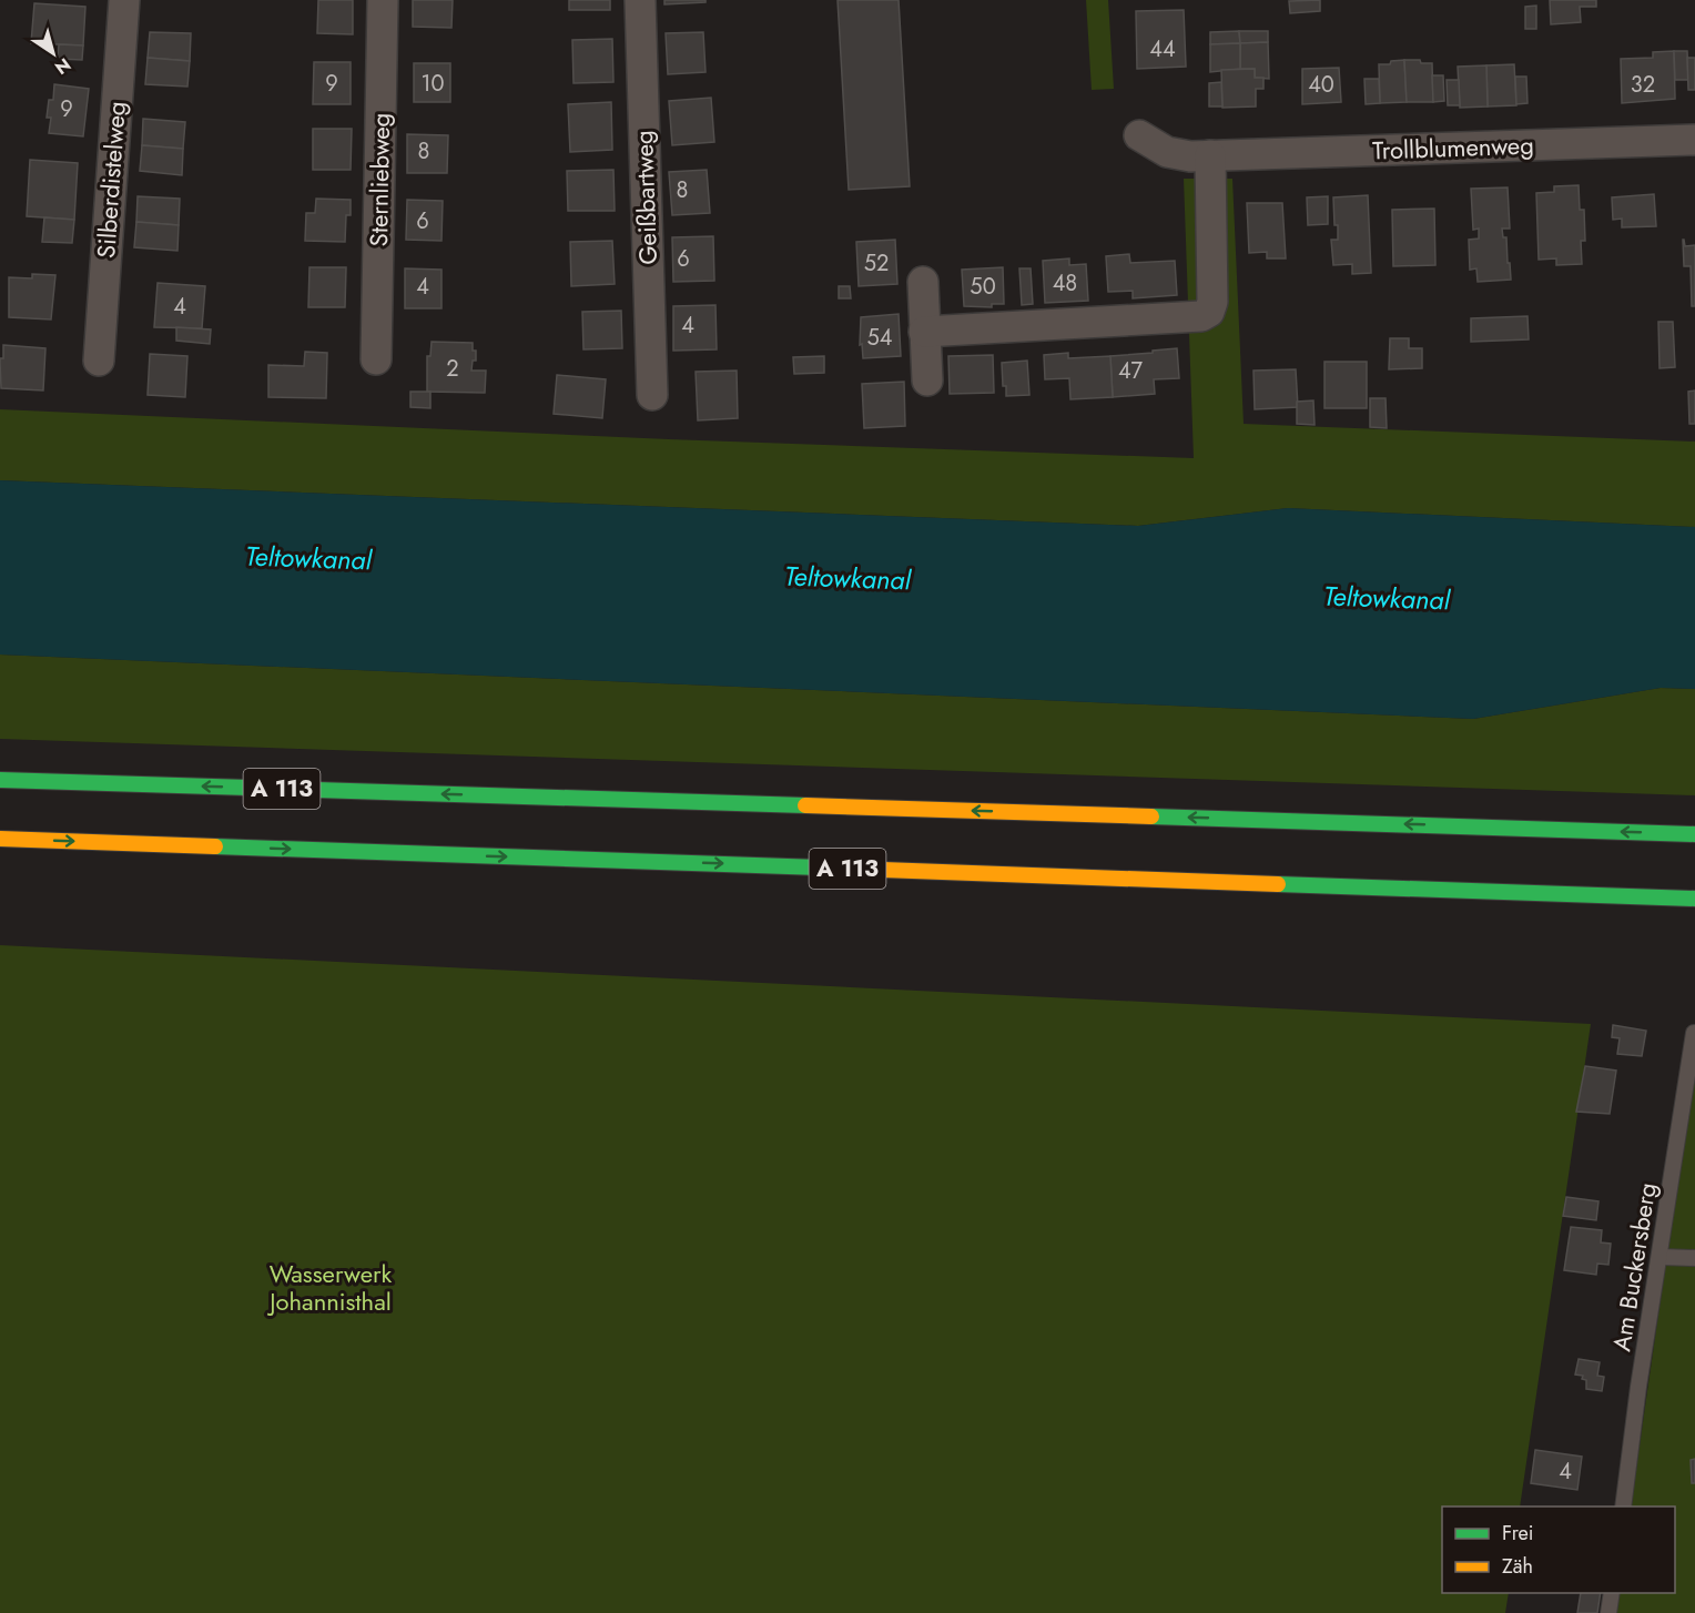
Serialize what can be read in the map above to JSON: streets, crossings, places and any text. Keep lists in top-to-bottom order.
{
  "streets": {
    "highway": ["A 113"],
    "street": [
      "Trollblumenweg",
      "Silberdistelweg",
      "Sternliebweg",
      "Geißbartweg"
    ],
    "lane": ["Am Buckersberg"]
  },
  "water": ["Teltowkanal"],
  "parks": ["Wasserwerk Johannisthal"],
  "house_numbers": [
    "44",
    "9",
    "10",
    "40",
    "32",
    "9",
    "8",
    "8",
    "6",
    "6",
    "52",
    "48",
    "4",
    "50",
    "4",
    "4",
    "54",
    "2",
    "47",
    "4"
  ],
  "legend": ["Frei", "Zäh"],
  "north": "bottom right"
}
